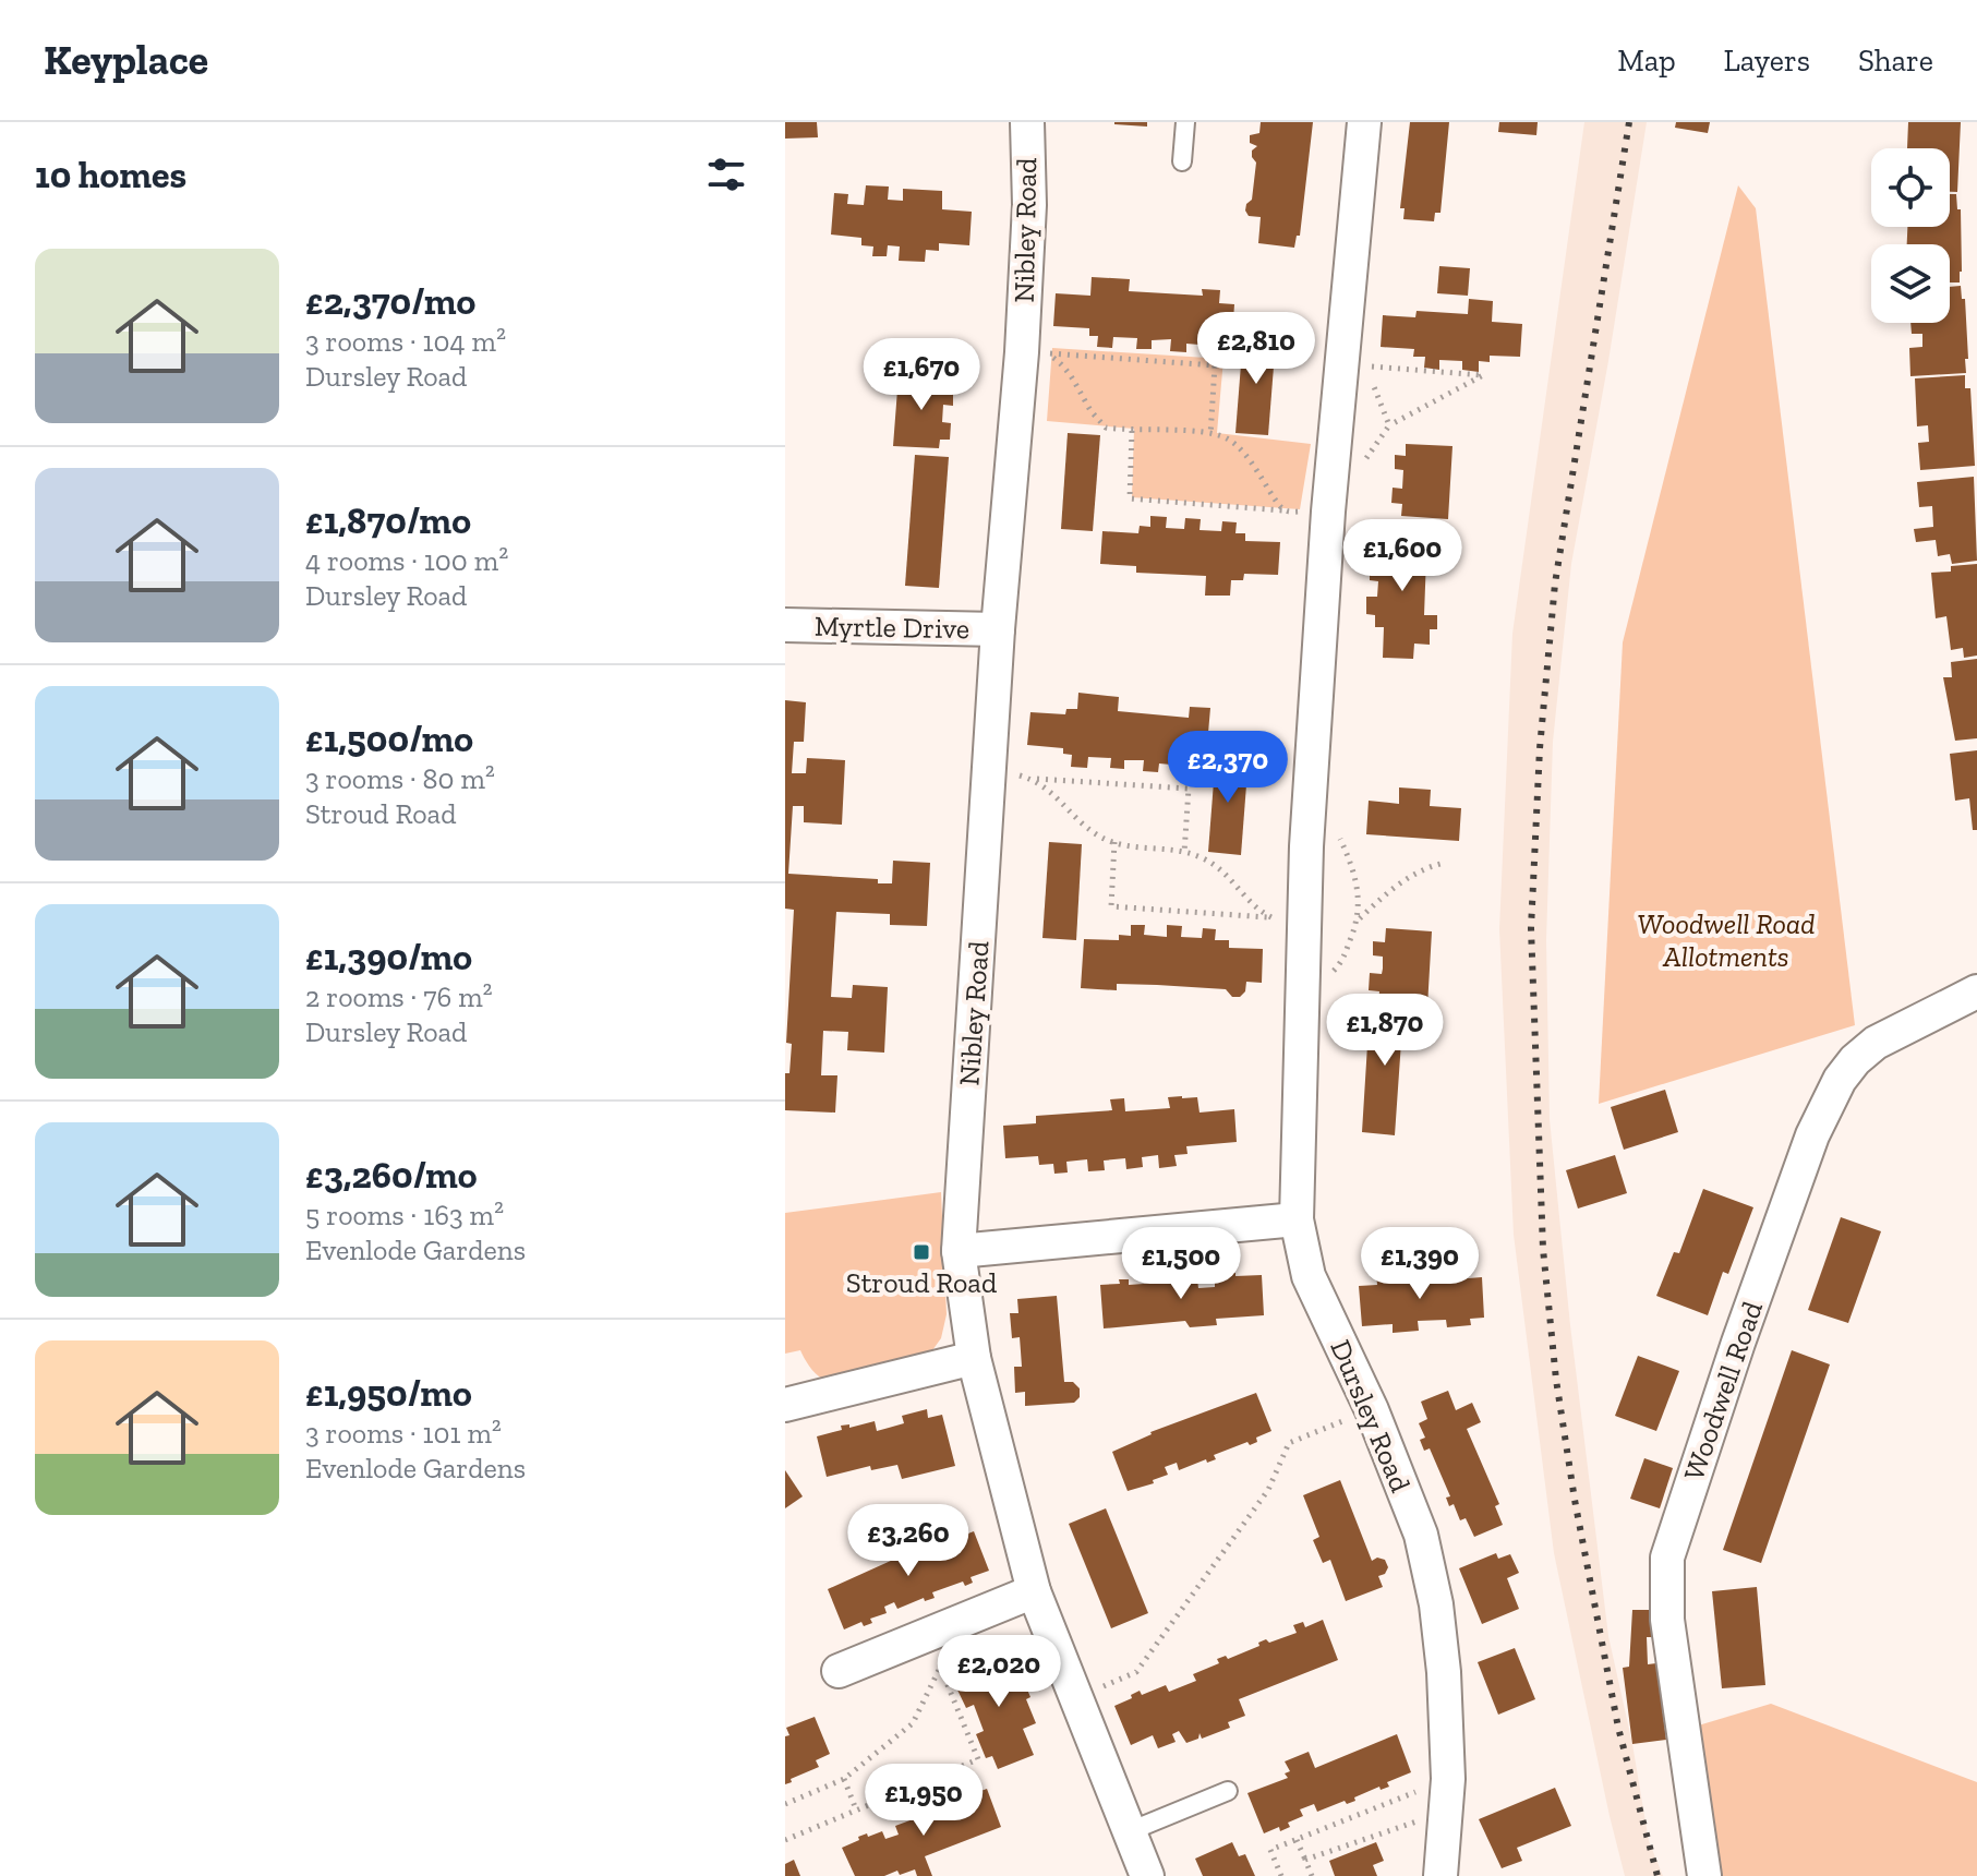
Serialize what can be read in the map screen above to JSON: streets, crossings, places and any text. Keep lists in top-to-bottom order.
{
  "streets": {
    "street": [
      "Nibley Road",
      "Myrtle Drive",
      "Woodwell Road",
      "Dursley Road"
    ]
  },
  "crossings": [
    ["Nibley Road", "Myrtle Drive"]
  ],
  "parks": ["Woodwell Road Allotments"],
  "places": {
    "transit": ["Stroud Road"]
  },
  "page": {
    "header": "Keyplace",
    "nav": ["Map", "Layers", "Share"],
    "heading": "10 homes",
    "list": [
      {
        "name": "£2,370/mo",
        "note": "3 rooms · 104 m² · Dursley Road"
      },
      {
        "name": "£1,870/mo",
        "note": "4 rooms · 100 m² · Dursley Road"
      },
      {
        "name": "£1,500/mo",
        "note": "3 rooms · 80 m² · Stroud Road"
      },
      {
        "name": "£1,390/mo",
        "note": "2 rooms · 76 m² · Dursley Road"
      },
      {
        "name": "£3,260/mo",
        "note": "5 rooms · 163 m² · Evenlode Gardens"
      },
      {
        "name": "£1,950/mo",
        "note": "3 rooms · 101 m² · Evenlode Gardens"
      }
    ],
    "price": [
      "£2,810",
      "£1,670",
      "£1,600",
      "£2,370",
      "£1,870",
      "£1,500",
      "£1,390",
      "£3,260",
      "£2,020",
      "£1,950"
    ]
  }
}
